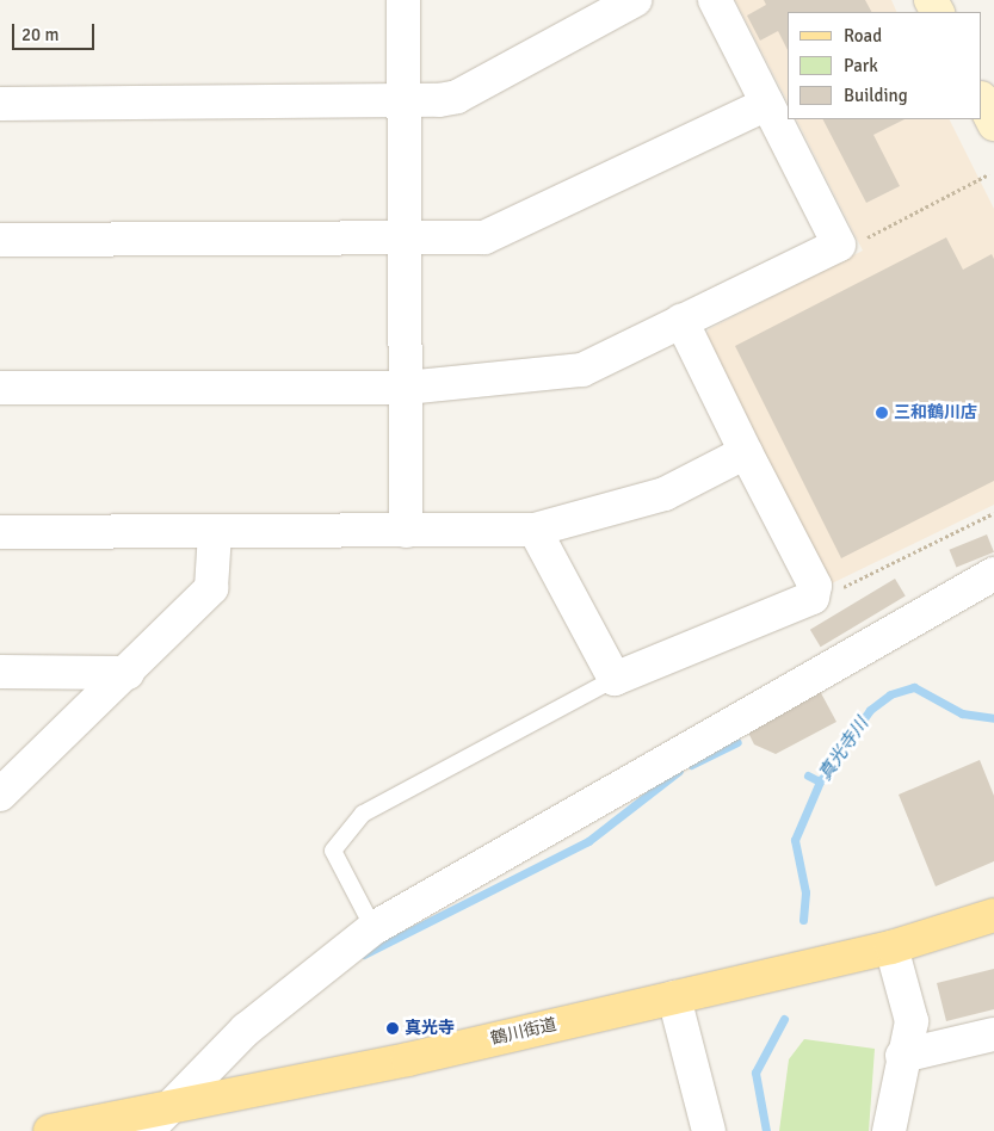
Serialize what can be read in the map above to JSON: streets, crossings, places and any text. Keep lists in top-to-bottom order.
{
  "streets": {
    "main road": ["鶴川街道"]
  },
  "water": ["真光寺川"],
  "places": ["三和鶴川店", "真光寺"],
  "legend": ["Road", "Park", "Building"],
  "scale_bar": "20 m"
}
